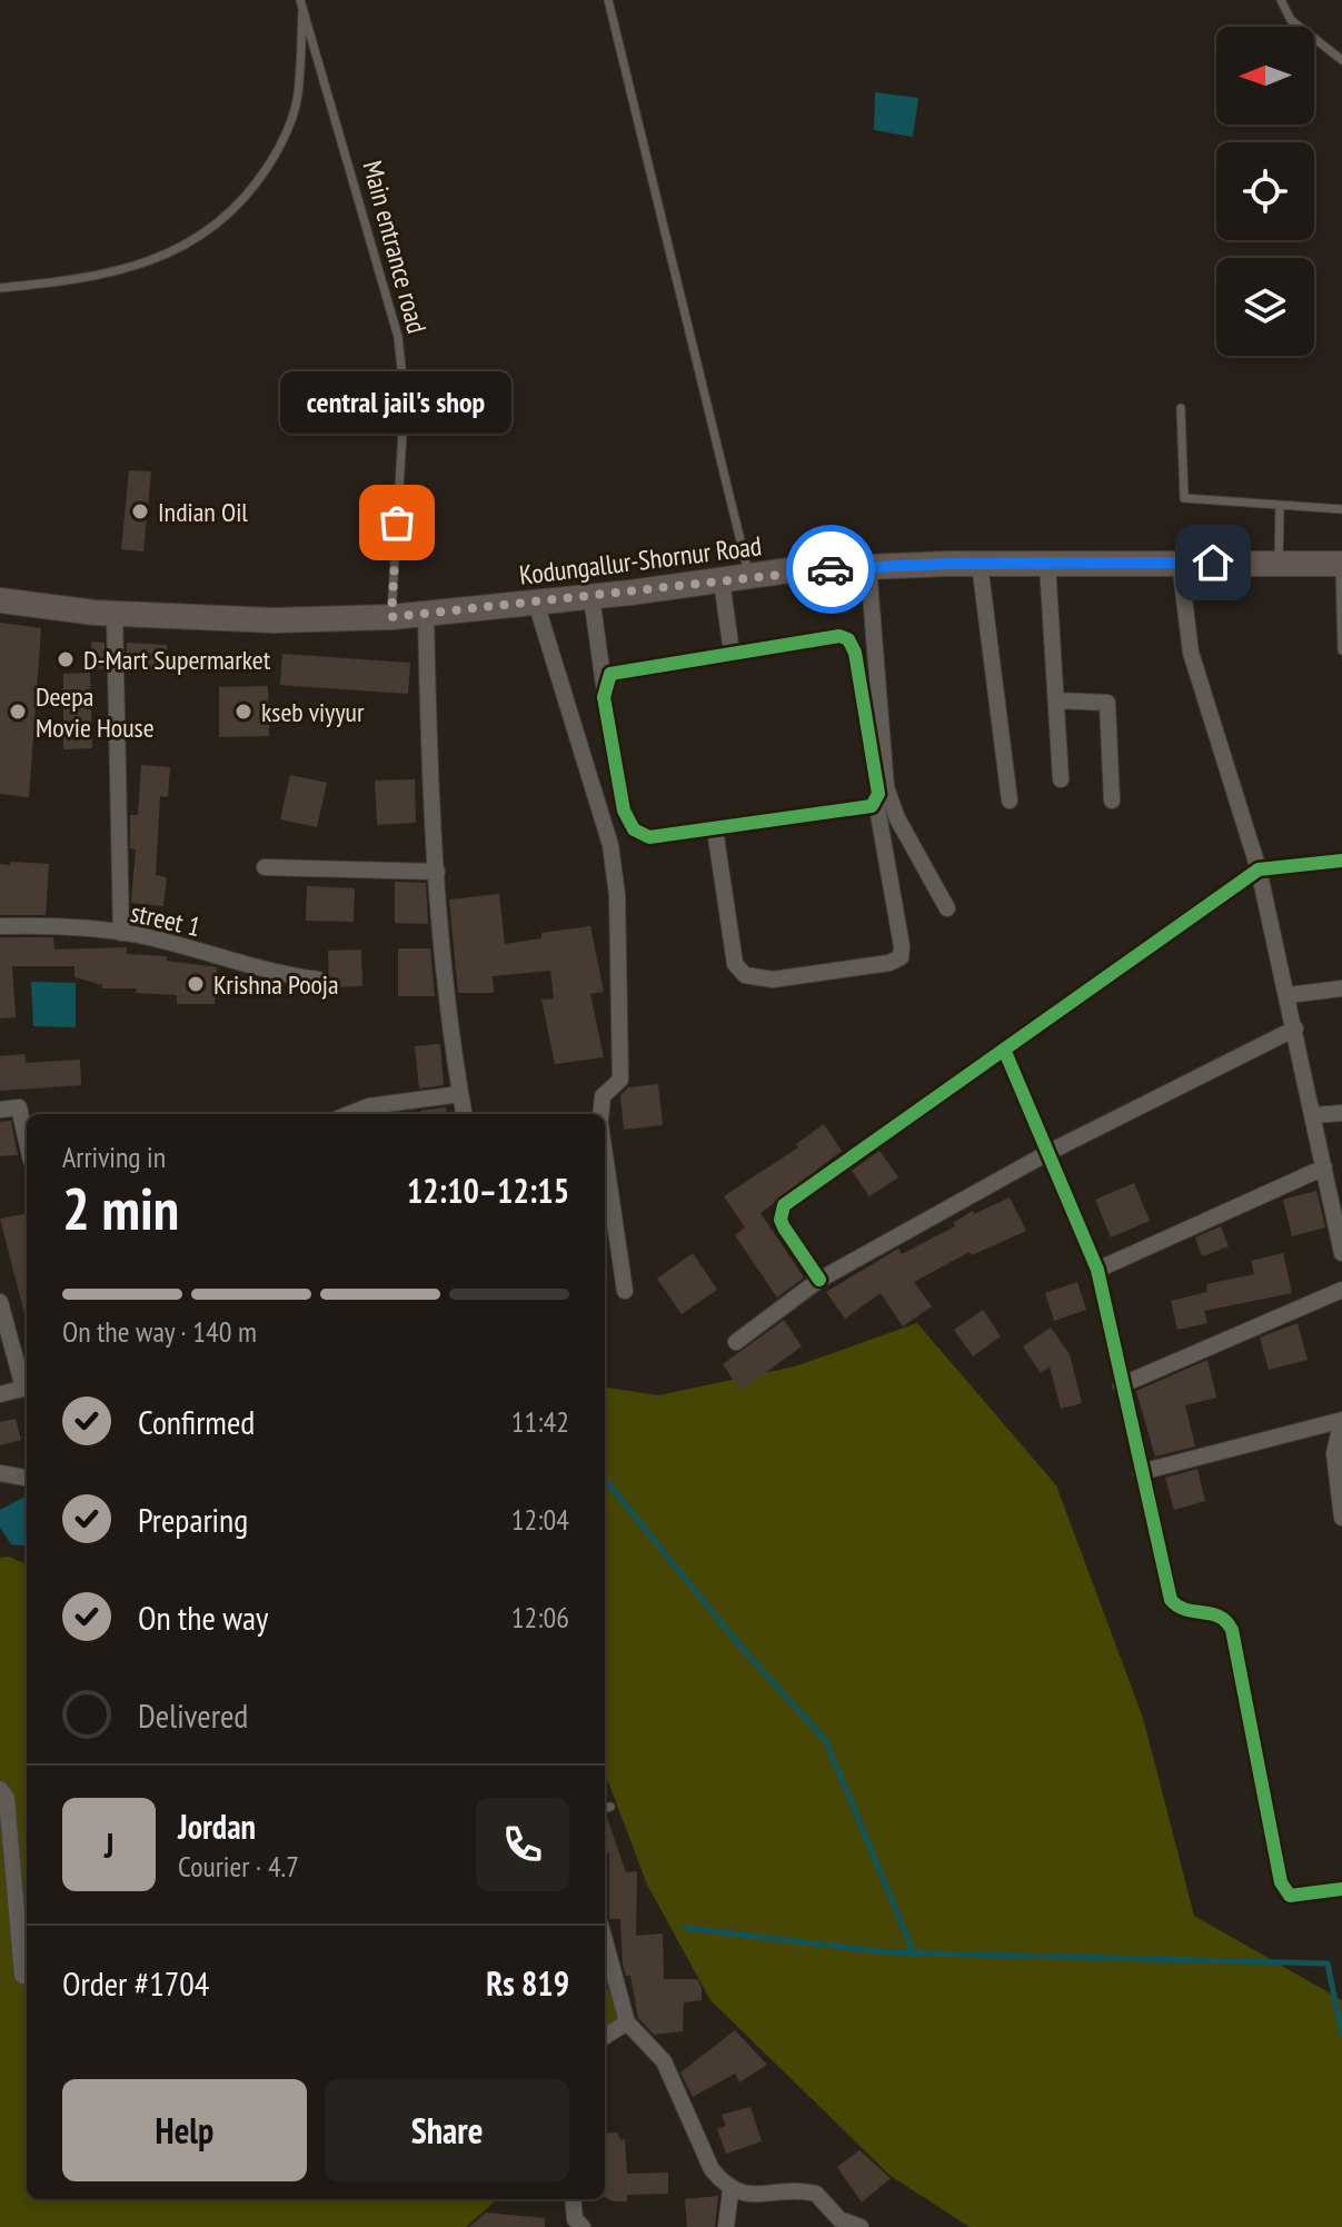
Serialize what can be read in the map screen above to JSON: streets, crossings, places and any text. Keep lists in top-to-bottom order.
{
  "streets": {
    "main road": ["Kodungallur-Shornur Road"],
    "street": ["street 1"],
    "lane": ["Main entrance road"]
  },
  "crossings": [
    ["Main entrance road", "Kodungallur-Shornur Road"]
  ],
  "places": [
    "Indian Oil",
    "central jail's shop",
    "D-Mart Supermarket",
    "Deepa Movie House",
    "kseb viyyur",
    "Krishna Pooja"
  ],
  "north": "left",
  "page": {
    "bubble": "central jail's shop",
    "heading": ["2 min", "Arriving in", "12:10–12:15"],
    "panel": [
      "Jordan",
      "Courier · 4.7",
      "Order #1704",
      "Rs 819"
    ],
    "bar": "On the way · 140 m",
    "list": [
      ["Confirmed", "11:42"],
      ["Preparing", "12:04"],
      ["On the way", "12:06"],
      "Delivered"
    ],
    "round": "J",
    "buttons": ["Help", "Share"]
  }
}
